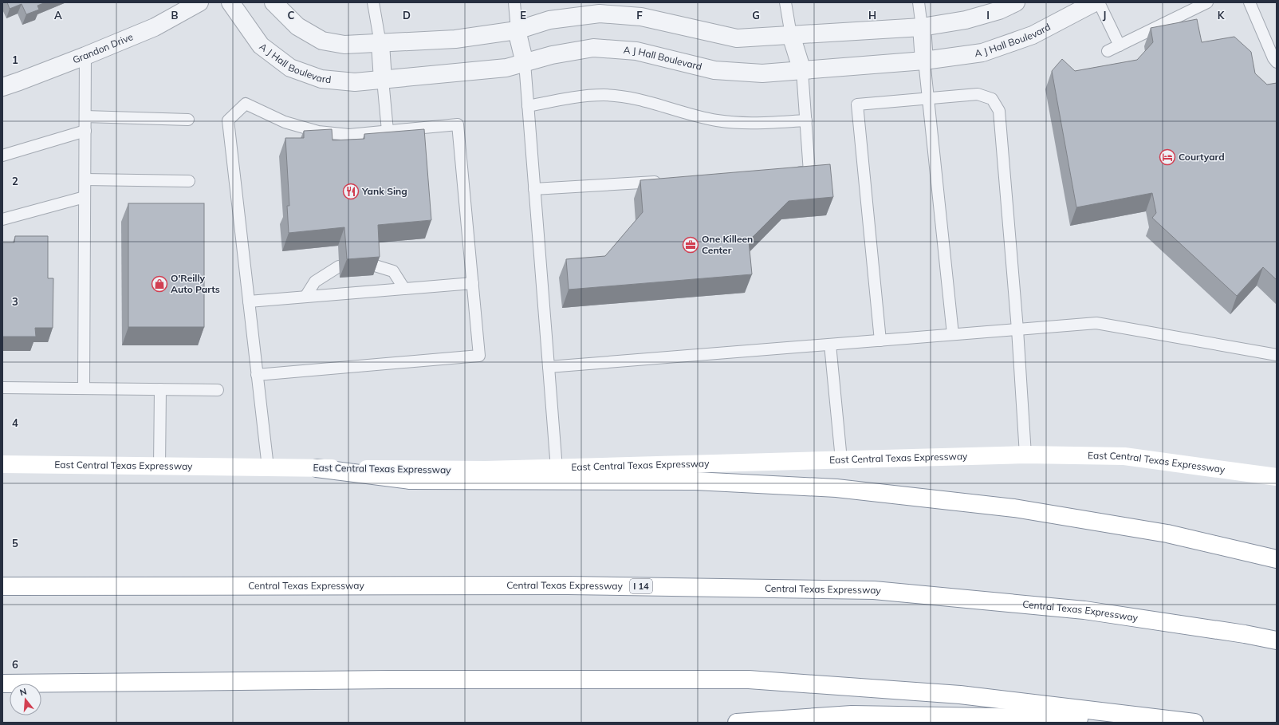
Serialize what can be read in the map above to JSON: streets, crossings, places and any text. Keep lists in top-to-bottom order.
{
  "streets": {
    "main road": ["East Central Texas Expressway", "Central Texas Expressway", "I 14"],
    "street": ["A J Hall Boulevard", "Grandon Drive"]
  },
  "places": {
    "hotel": ["Courtyard"],
    "restaurant": ["Yank Sing"],
    "office": ["One Killeen Center"],
    "shop": ["O'Reilly Auto Parts"]
  },
  "north": "top",
  "grid": {
    "columns": [
      "A",
      "B",
      "C",
      "D",
      "E",
      "F",
      "G",
      "H",
      "I",
      "J",
      "K"
    ],
    "rows": [
      "1",
      "2",
      "3",
      "4",
      "5",
      "6"
    ]
  }
}
